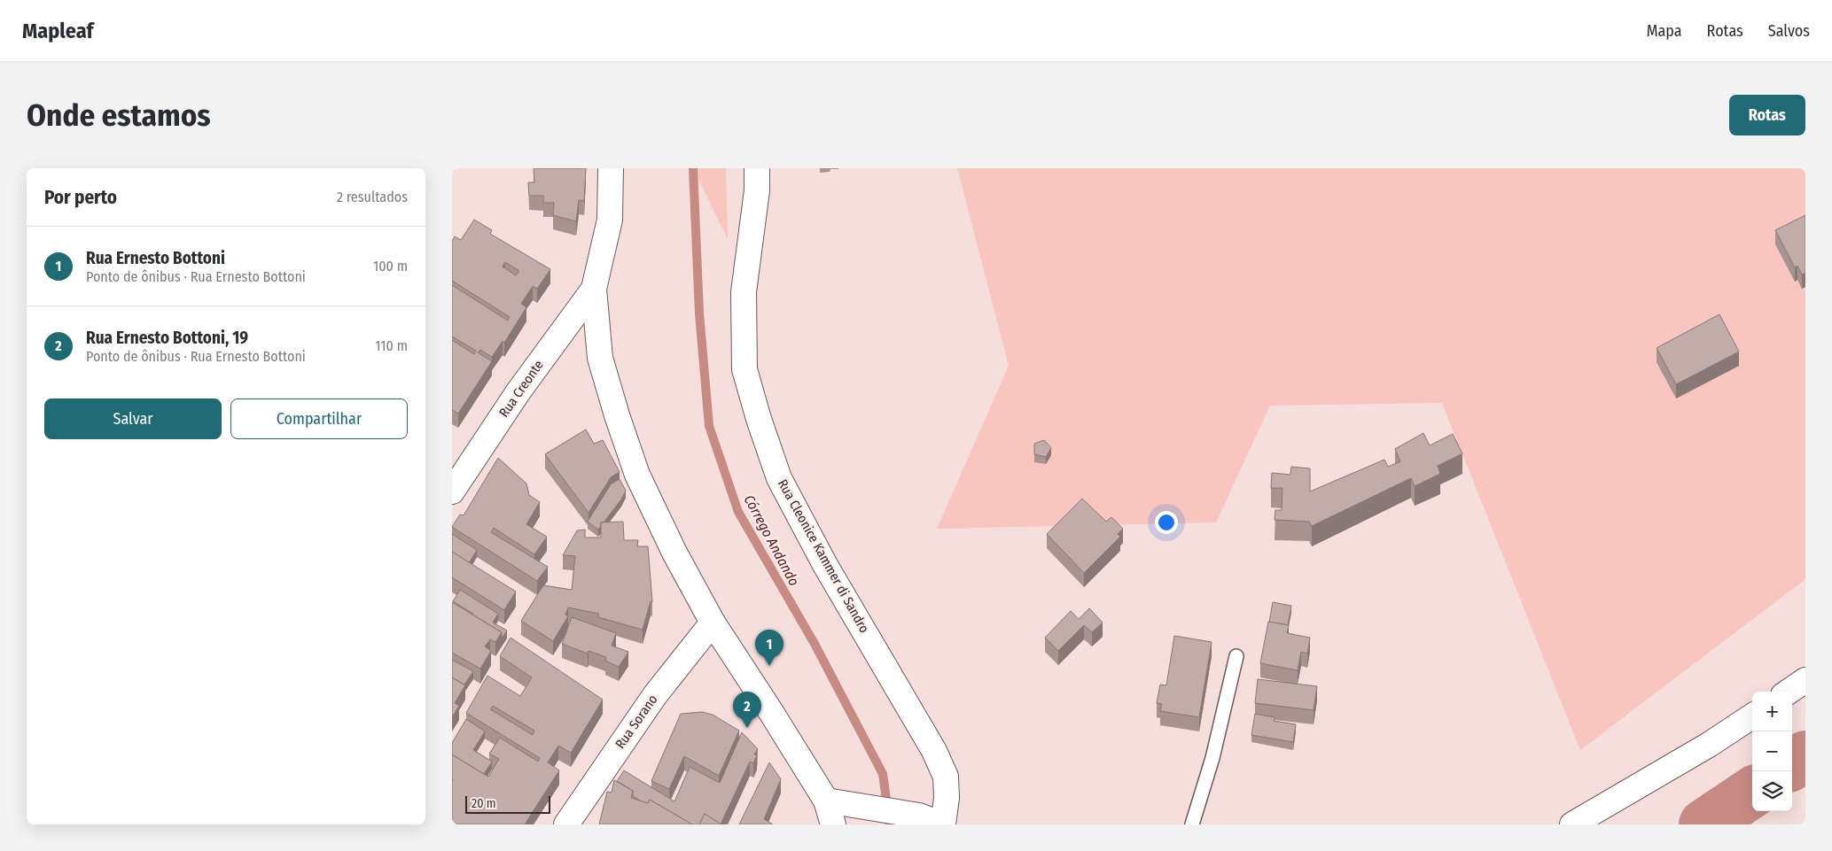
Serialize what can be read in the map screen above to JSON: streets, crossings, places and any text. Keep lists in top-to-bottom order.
{
  "streets": {
    "street": ["Rua Creonte", "Rua Cleonice Kammer di Sandro", "Rua Sorano"]
  },
  "water": ["Córrego Andando"],
  "scale_bar": "20 m",
  "page": {
    "header": "Mapleaf",
    "nav": ["Mapa", "Rotas", "Salvos"],
    "buttons": [
      "Rotas",
      ["Salvar", "Compartilhar"]
    ],
    "title": "Onde estamos",
    "heading": ["Por perto", "2 resultados"],
    "list": [
      {
        "mark": "1",
        "name": "Rua Ernesto Bottoni",
        "note": "Ponto de ônibus · Rua Ernesto Bottoni",
        "value": "100 m"
      },
      {
        "mark": "2",
        "name": "Rua Ernesto Bottoni, 19",
        "note": "Ponto de ônibus · Rua Ernesto Bottoni",
        "value": "110 m"
      }
    ],
    "pins": ["1", "2"],
    "map_buttons": ["+", "−"],
    "scale": "20 m"
  }
}
